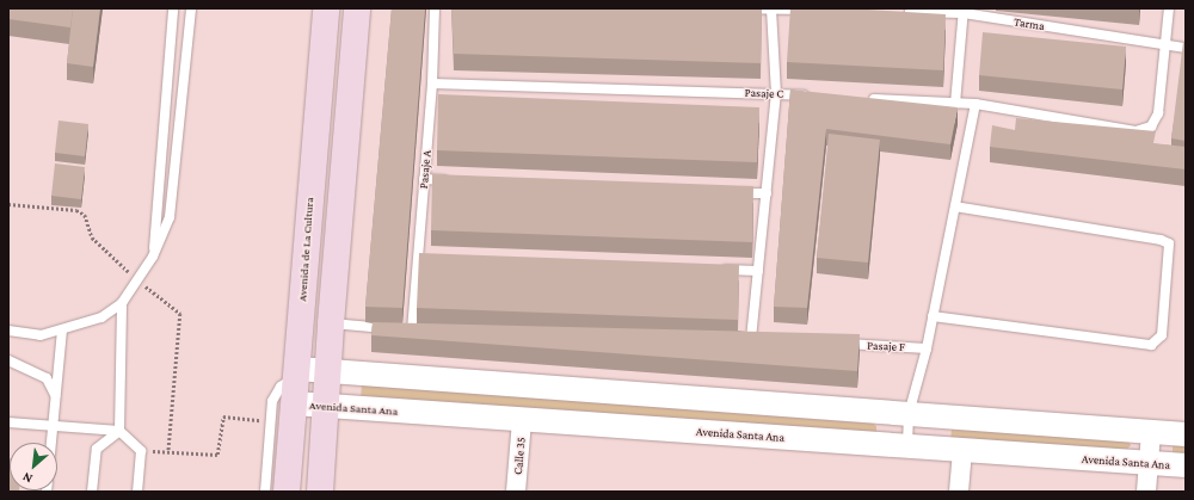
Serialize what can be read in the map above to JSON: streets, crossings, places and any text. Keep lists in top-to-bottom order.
{
  "streets": {
    "main road": ["Avenida de La Cultura"],
    "street": ["Avenida Santa Ana", "Calle 35"],
    "lane": [
      "Tarma",
      "Pasaje C",
      "Pasaje A",
      "Pasaje F"
    ]
  },
  "crossings": [
    ["Pasaje C", "Pasaje A"],
    ["Avenida de La Cultura", "Avenida Santa Ana"],
    ["Avenida Santa Ana", "Calle 35"]
  ],
  "north": "bottom left"
}
